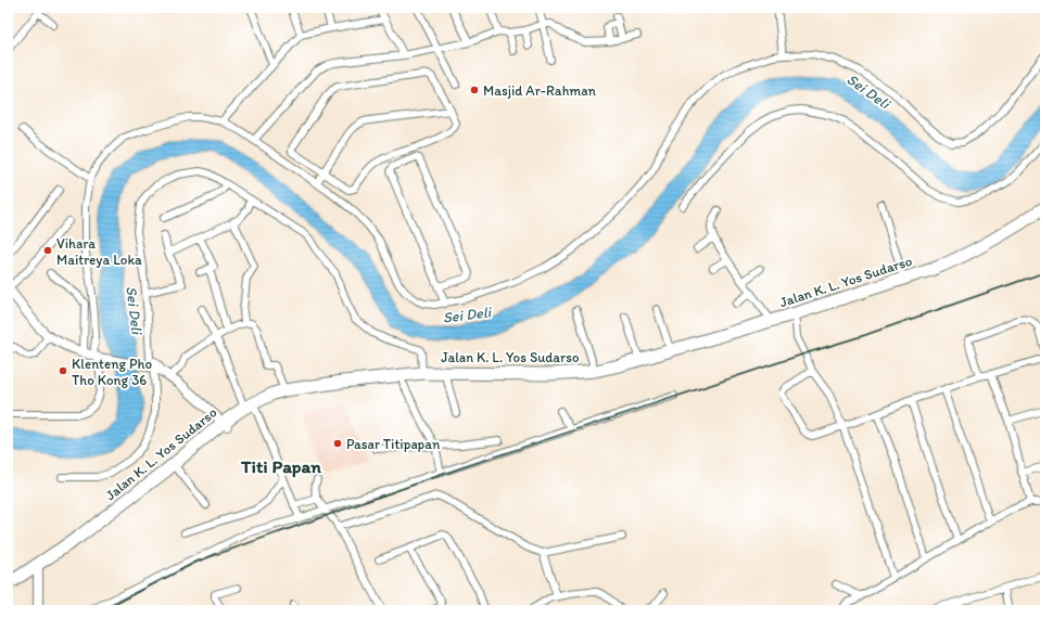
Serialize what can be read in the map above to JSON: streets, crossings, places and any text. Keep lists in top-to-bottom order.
{
  "streets": {
    "highway": ["Jalan K. L. Yos Sudarso"]
  },
  "districts": ["Titi Papan"],
  "water": ["Sei Deli"],
  "places": [
    "Masjid Ar-Rahman",
    "Vihara Maitreya Loka",
    "Klenteng Pho Tho Kong 36",
    "Pasar Titipapan"
  ]
}
